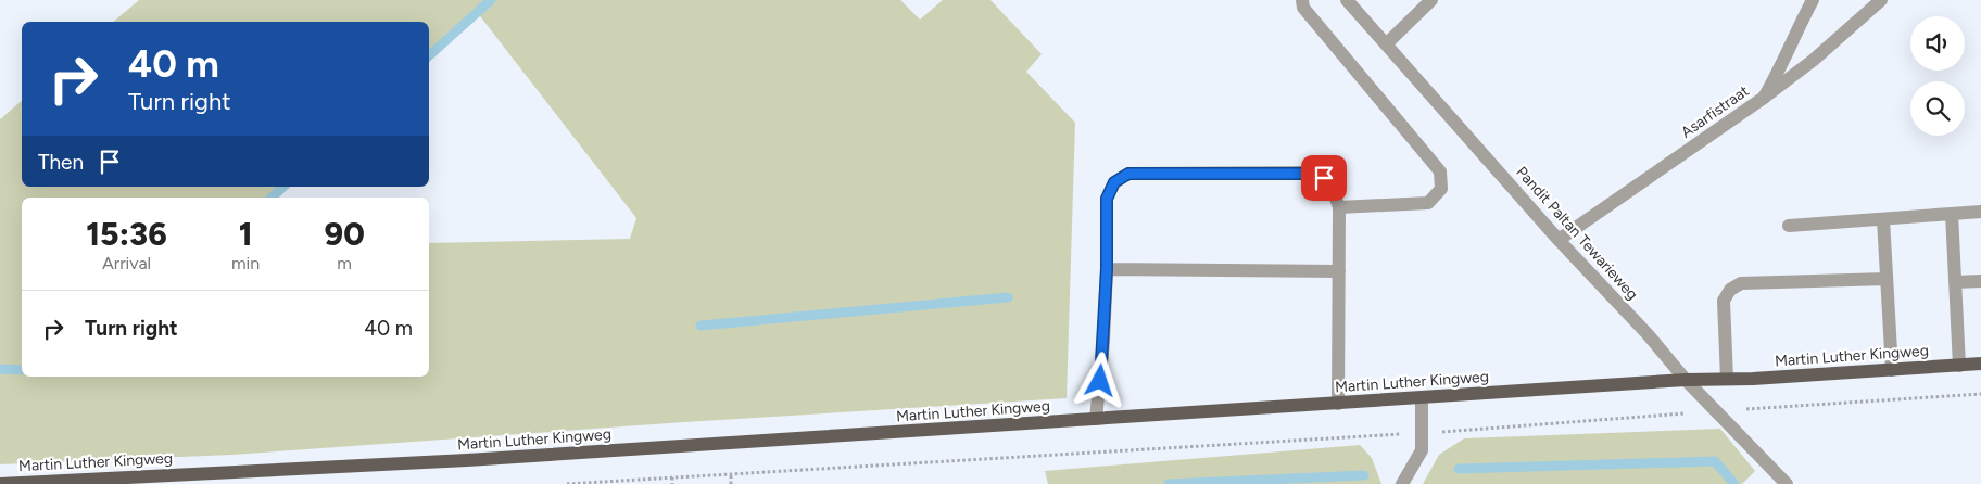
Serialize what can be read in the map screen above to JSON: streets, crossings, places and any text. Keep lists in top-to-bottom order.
{
  "streets": {
    "main road": ["Martin Luther Kingweg"],
    "street": ["Asarfistraat", "Pandit Paltan Tewarieweg"]
  },
  "crossings": [
    ["Asarfistraat", "Pandit Paltan Tewarieweg"],
    ["Pandit Paltan Tewarieweg", "Martin Luther Kingweg"]
  ],
  "page": {
    "turn": ["40 m", "Turn right"],
    "then": "Then",
    "eta": [
      "15:36",
      "Arrival",
      "1",
      "min",
      "90",
      "m"
    ],
    "list": [
      {
        "name": "Turn right",
        "value": "40 m"
      }
    ]
  }
}
